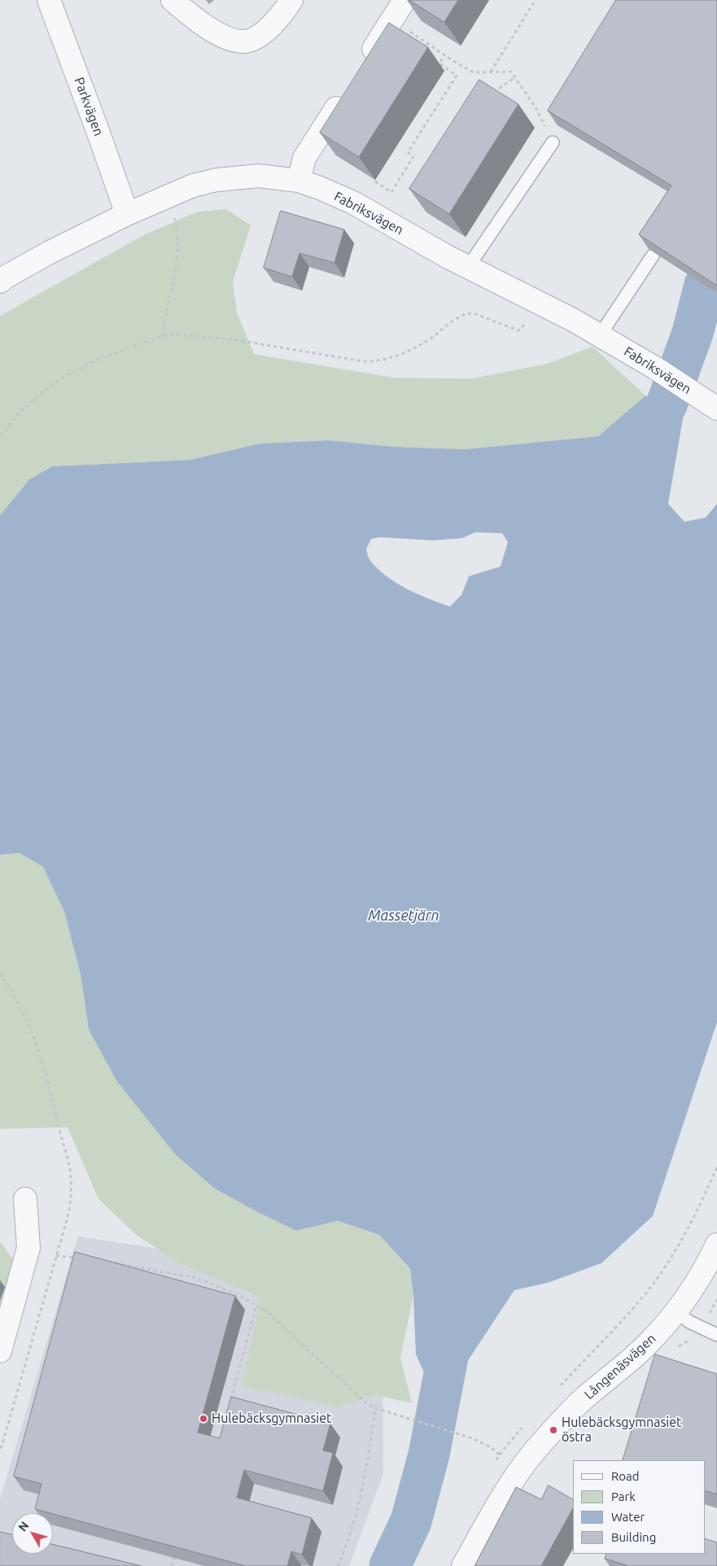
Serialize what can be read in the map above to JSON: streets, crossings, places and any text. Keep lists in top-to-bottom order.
{
  "streets": {
    "street": ["Parkvägen", "Fabriksvägen", "Långenäsvägen"]
  },
  "crossings": [
    ["Parkvägen", "Fabriksvägen"]
  ],
  "water": ["Massetjärn"],
  "places": ["Hulebäcksgymnasiet", "Hulebäcksgymnasiet östra"],
  "legend": [
    "Road",
    "Park",
    "Water",
    "Building"
  ],
  "north": "top left"
}
